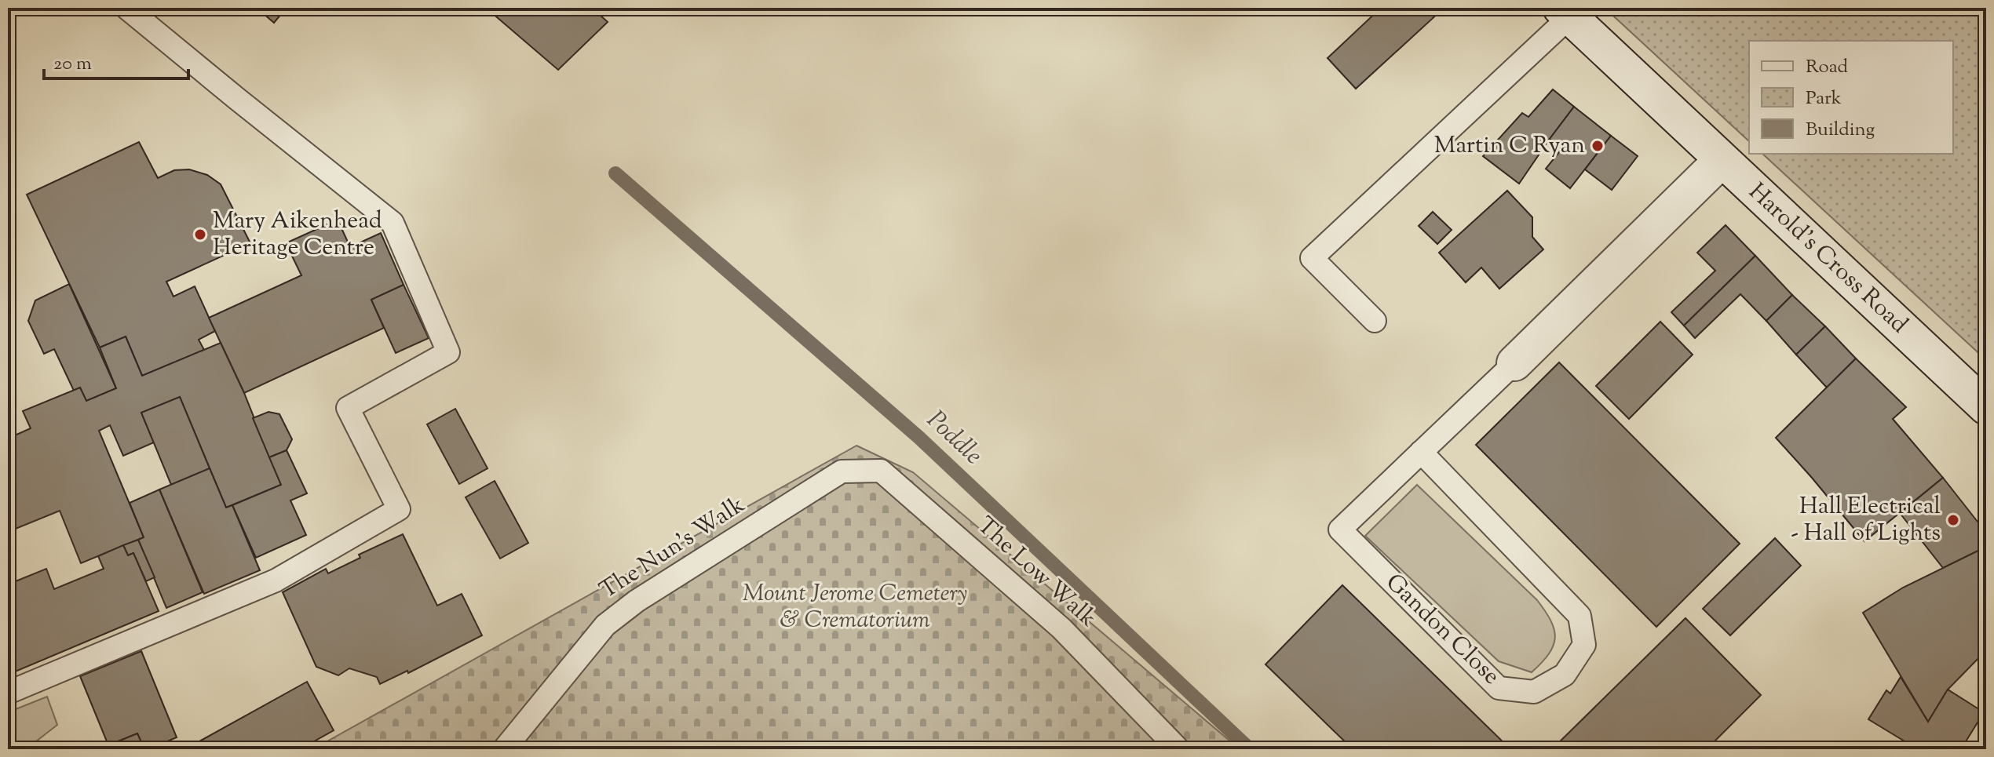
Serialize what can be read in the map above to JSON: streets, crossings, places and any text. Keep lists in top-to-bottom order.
{
  "streets": {
    "main road": ["Harold's Cross Road", "Gandon Close"],
    "lane": ["The Nun's Walk", "The Low Walk"]
  },
  "crossings": [
    ["Harold's Cross Road", "Gandon Close"],
    ["The Nun's Walk", "The Low Walk"]
  ],
  "water": ["Poddle"],
  "parks": ["Mount Jerome Cemetery & Crematorium"],
  "places": ["Martin C Ryan", "Mary Aikenhead Heritage Centre", "Hall Electrical - Hall of Lights"],
  "legend": ["Road", "Park", "Building"],
  "scale_bar": "20 m"
}
